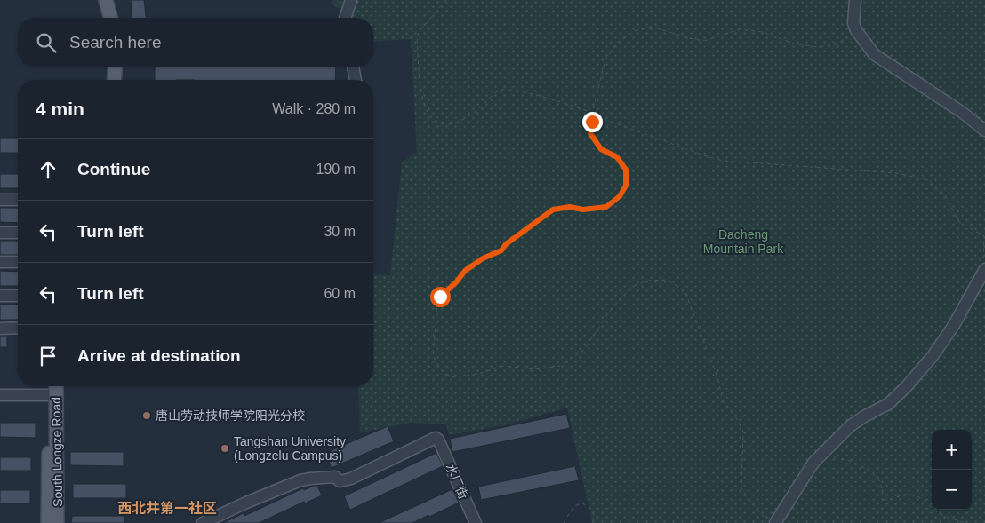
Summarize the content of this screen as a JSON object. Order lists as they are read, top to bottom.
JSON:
{
  "streets": {
    "main road": ["South Longze Road"],
    "street": ["水厂街"]
  },
  "districts": ["西北井第一社区"],
  "parks": ["Dacheng Mountain Park"],
  "places": ["唐山劳动技师学院阳光分校", "Tangshan University (Longzelu Campus)"],
  "page": {
    "search": "Search here",
    "heading": ["4 min", "Walk · 280 m"],
    "list": [
      ["Continue", "190 m"],
      ["Turn left", "30 m"],
      ["Turn left", "60 m"],
      "Arrive at destination"
    ],
    "map_buttons": ["+", "−"]
  }
}
